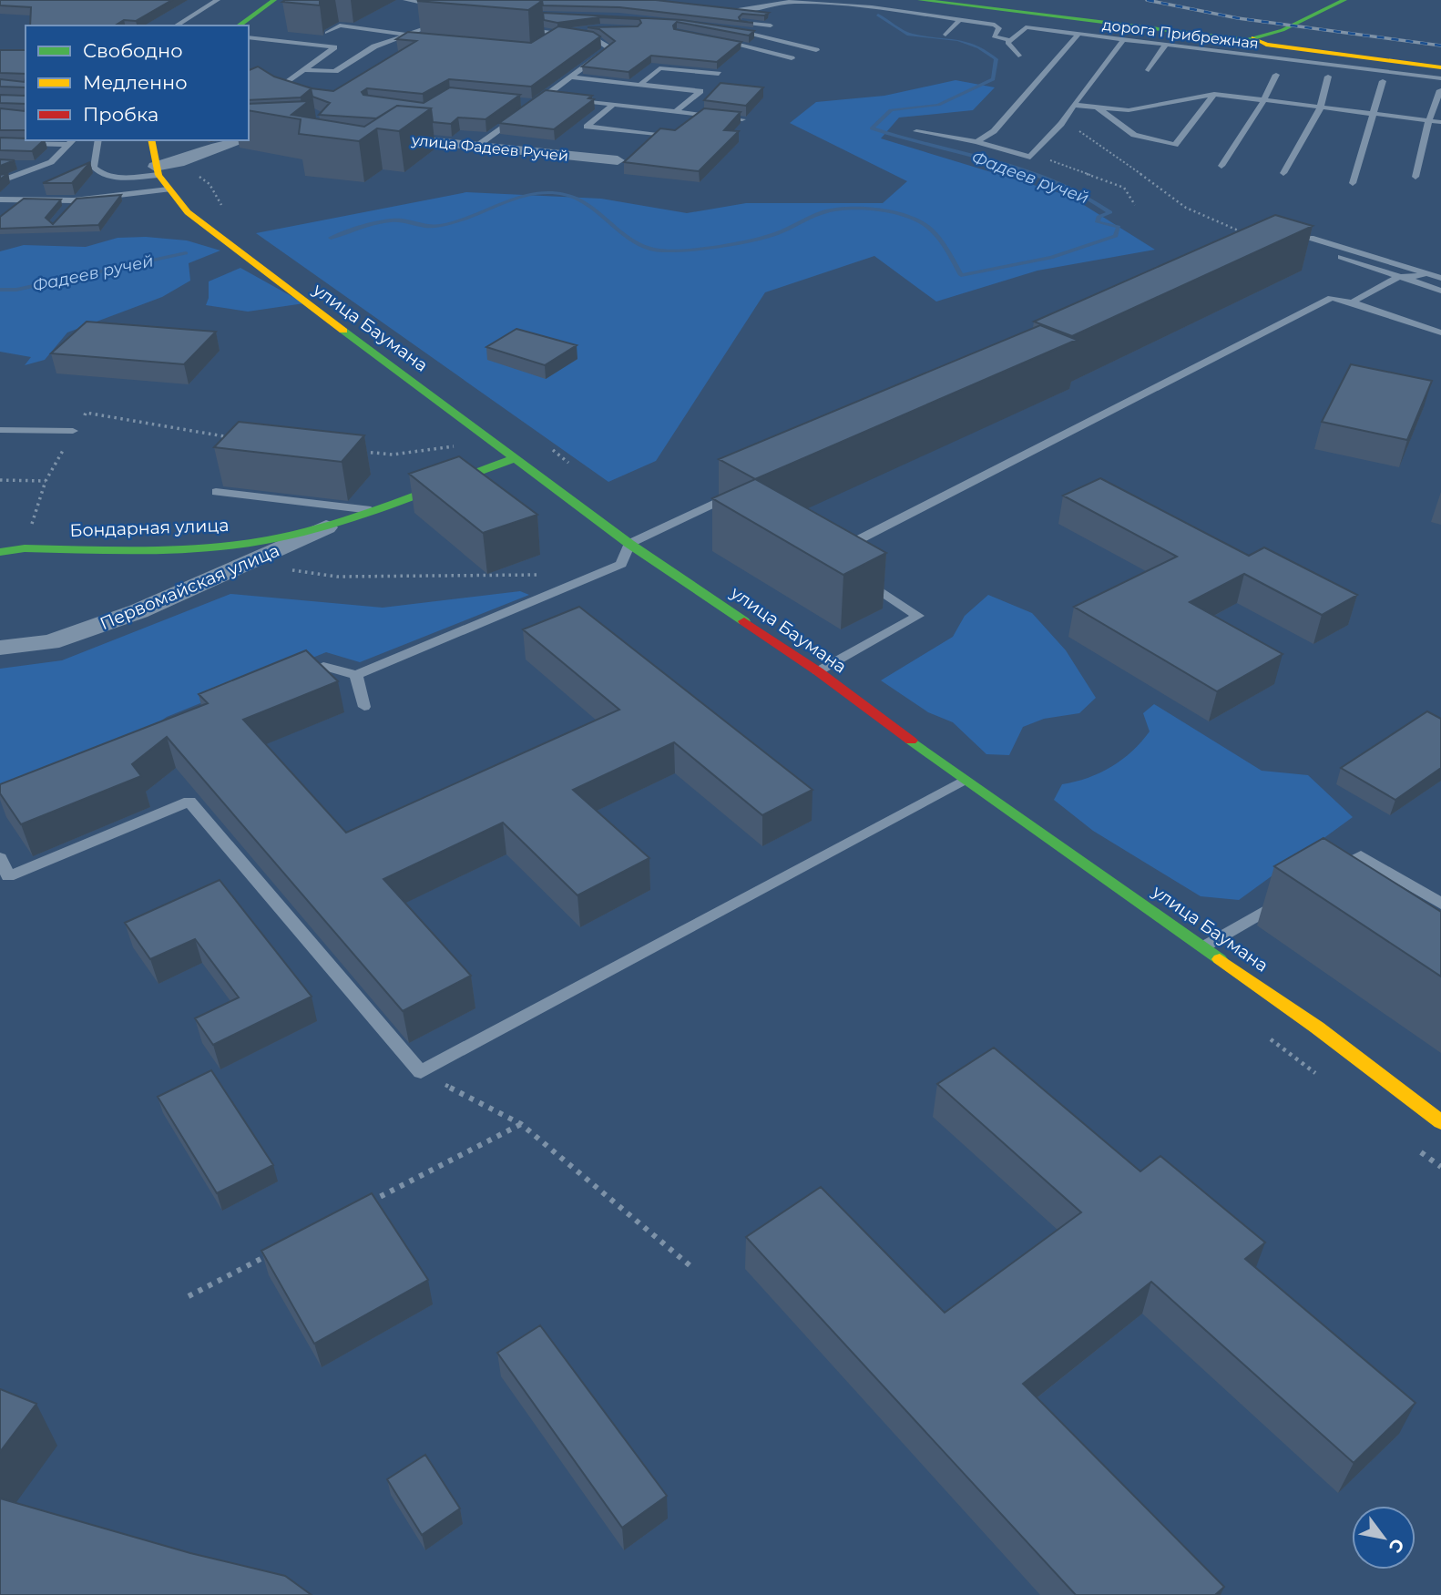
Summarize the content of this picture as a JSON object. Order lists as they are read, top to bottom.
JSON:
{
  "streets": {
    "main road": ["дорога Прибрежная", "улица Баумана", "Бондарная улица"],
    "street": ["улица Фадеев Ручей", "Первомайская улица"]
  },
  "crossings": [
    ["улица Баумана", "Бондарная улица"],
    ["Бондарная улица", "Первомайская улица"]
  ],
  "water": ["Фадеев ручей"],
  "legend": ["Свободно", "Медленно", "Пробка"],
  "north": "bottom right"
}
